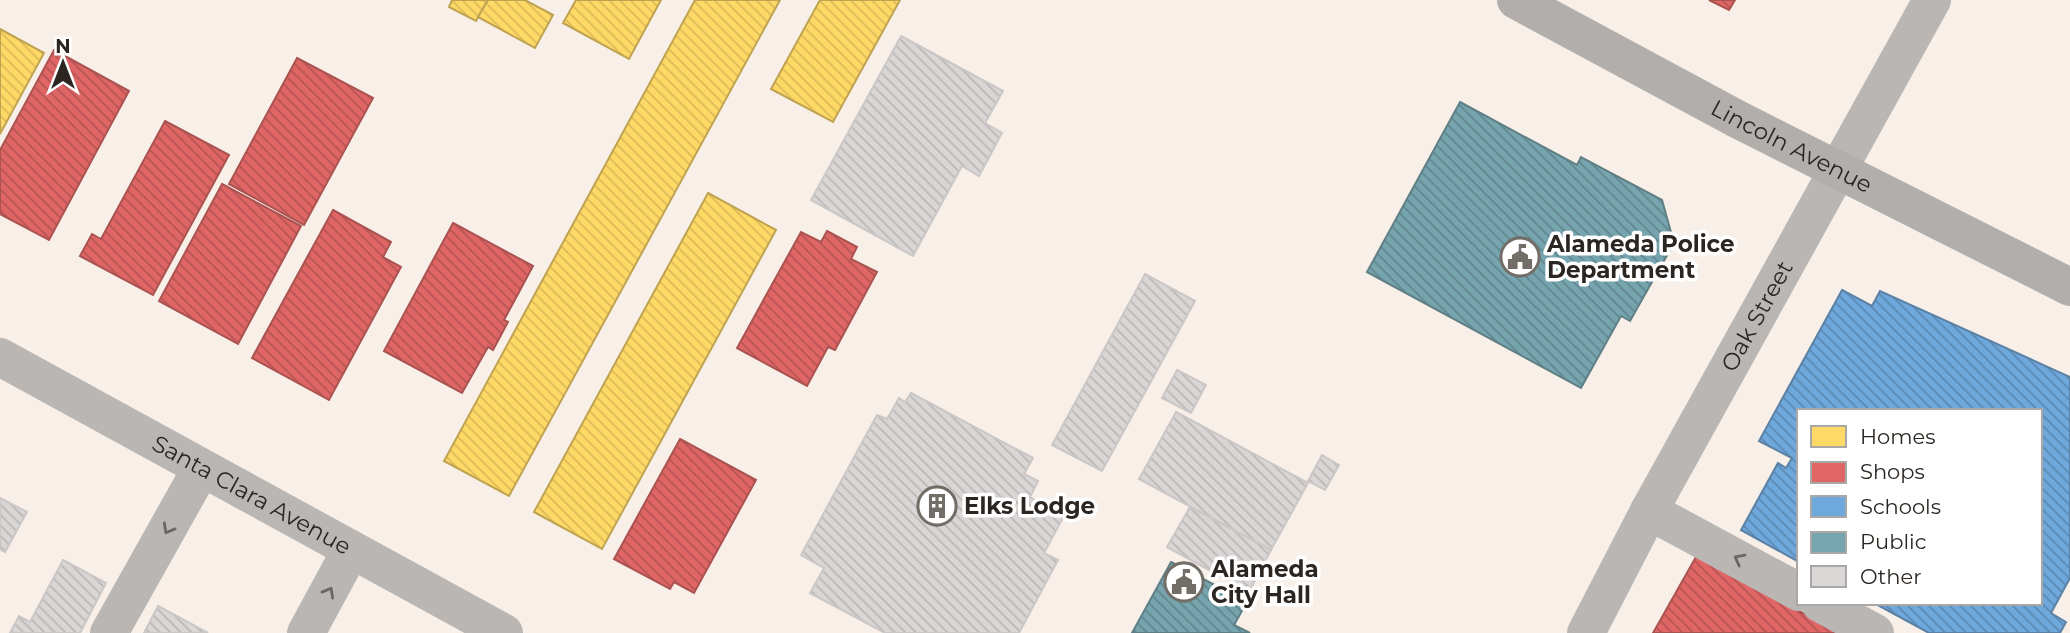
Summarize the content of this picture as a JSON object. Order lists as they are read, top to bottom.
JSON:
{
  "streets": {
    "main road": ["Lincoln Avenue"],
    "street": ["Oak Street", "Santa Clara Avenue"]
  },
  "crossings": [
    ["Lincoln Avenue", "Oak Street"]
  ],
  "places": {
    "public building": ["Alameda Police Department", "Alameda City Hall"],
    "building": ["Elks Lodge"]
  },
  "legend": [
    "Homes",
    "Shops",
    "Schools",
    "Public",
    "Other"
  ],
  "north": "top"
}
